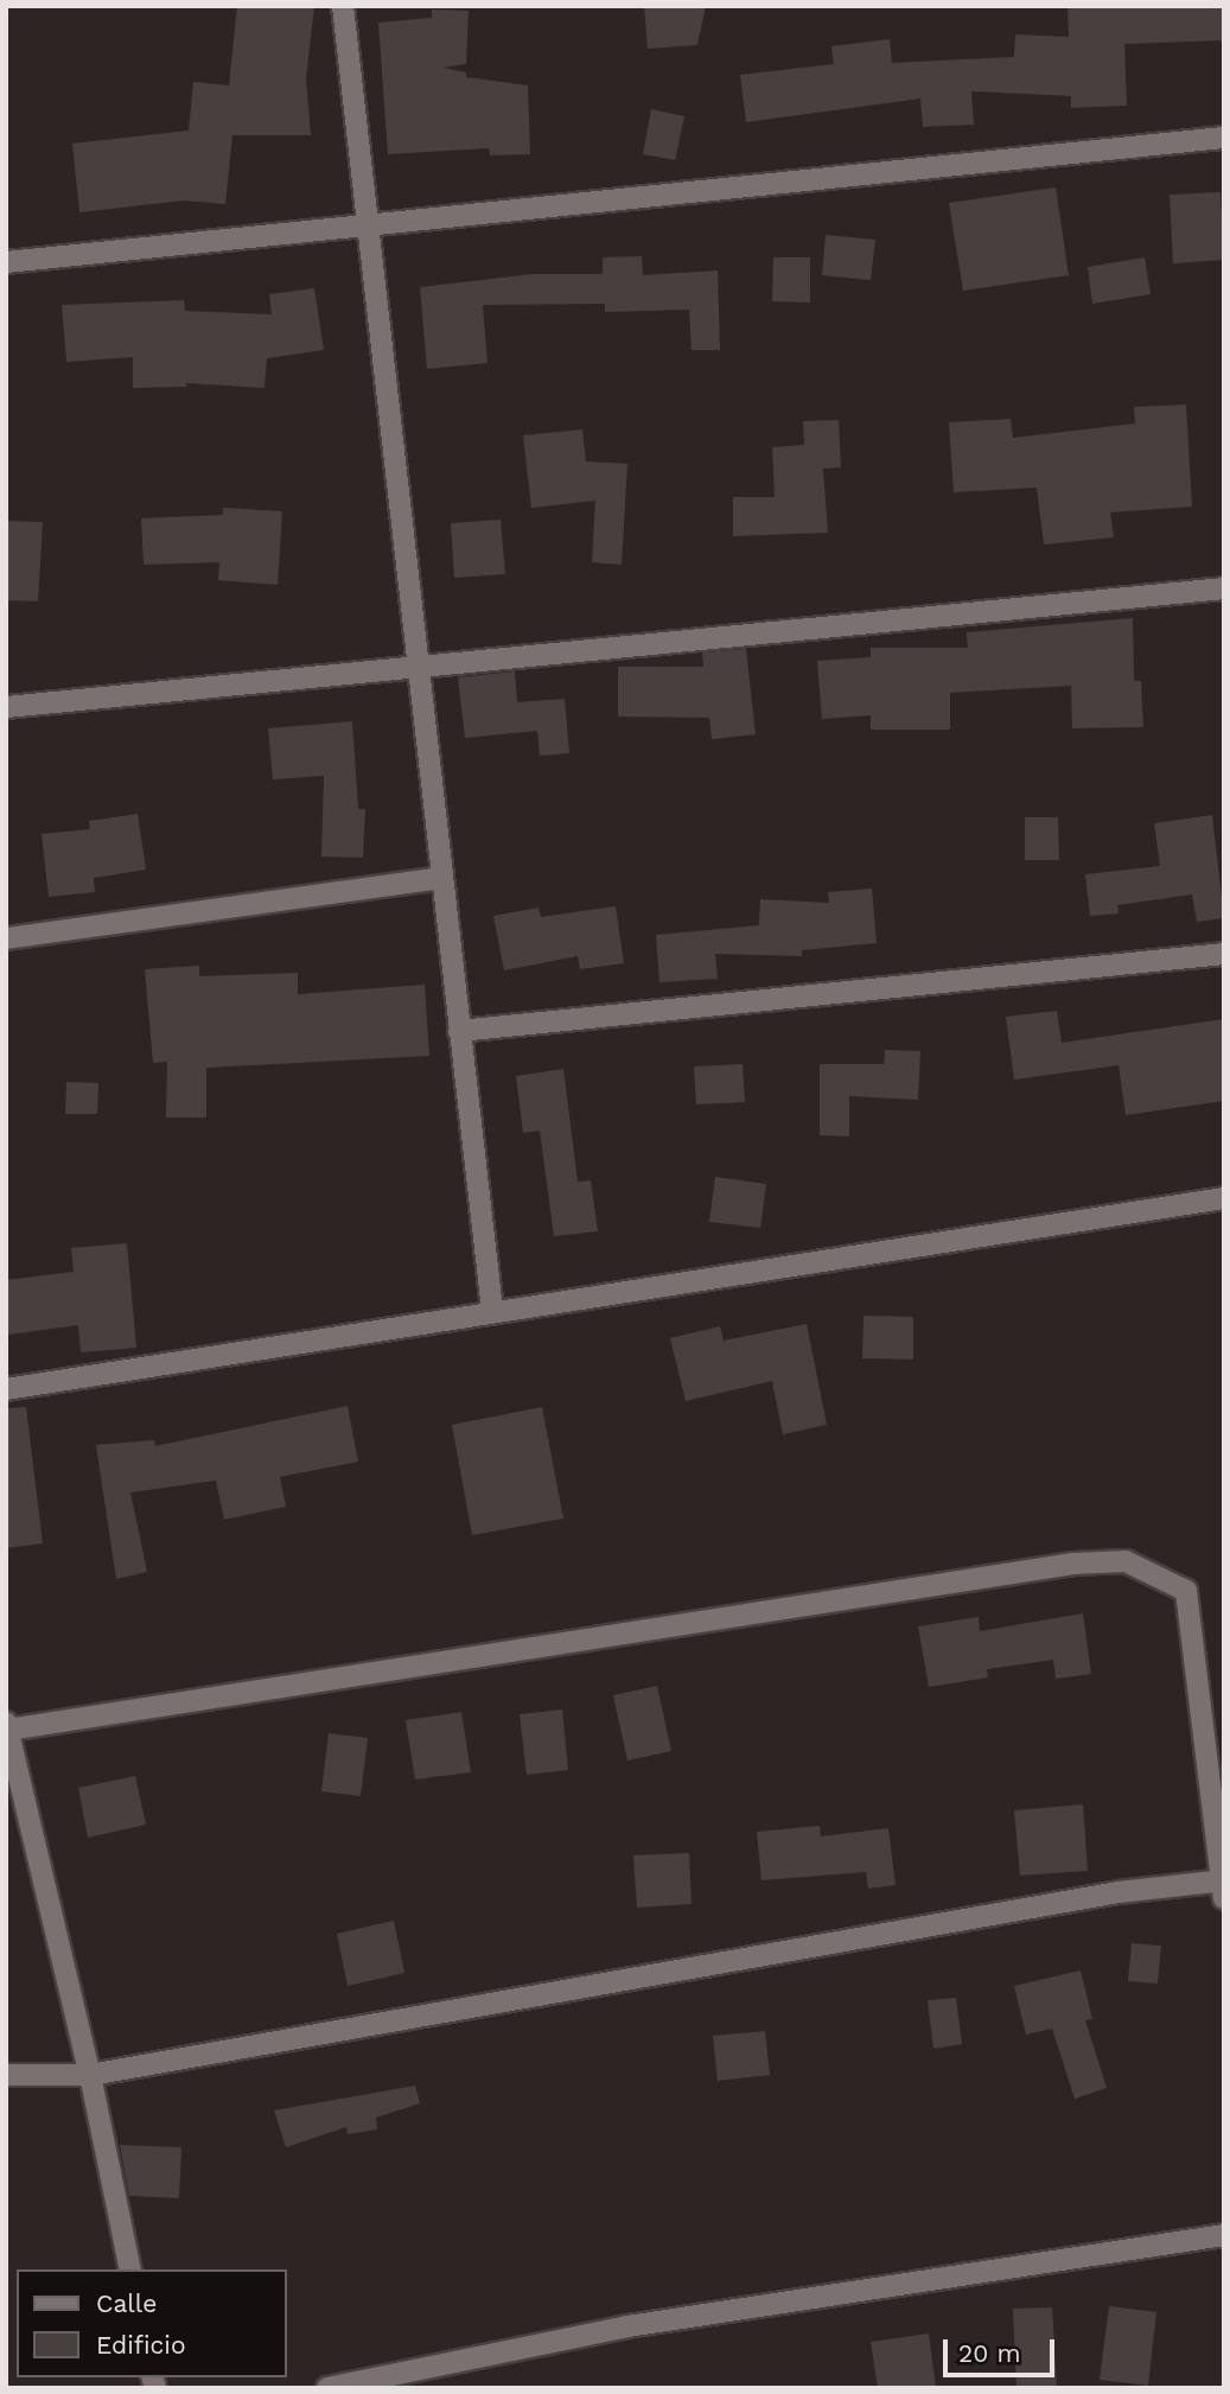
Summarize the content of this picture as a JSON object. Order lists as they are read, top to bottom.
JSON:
{
  "legend": ["Calle", "Edificio"],
  "scale_bar": "20 m"
}
